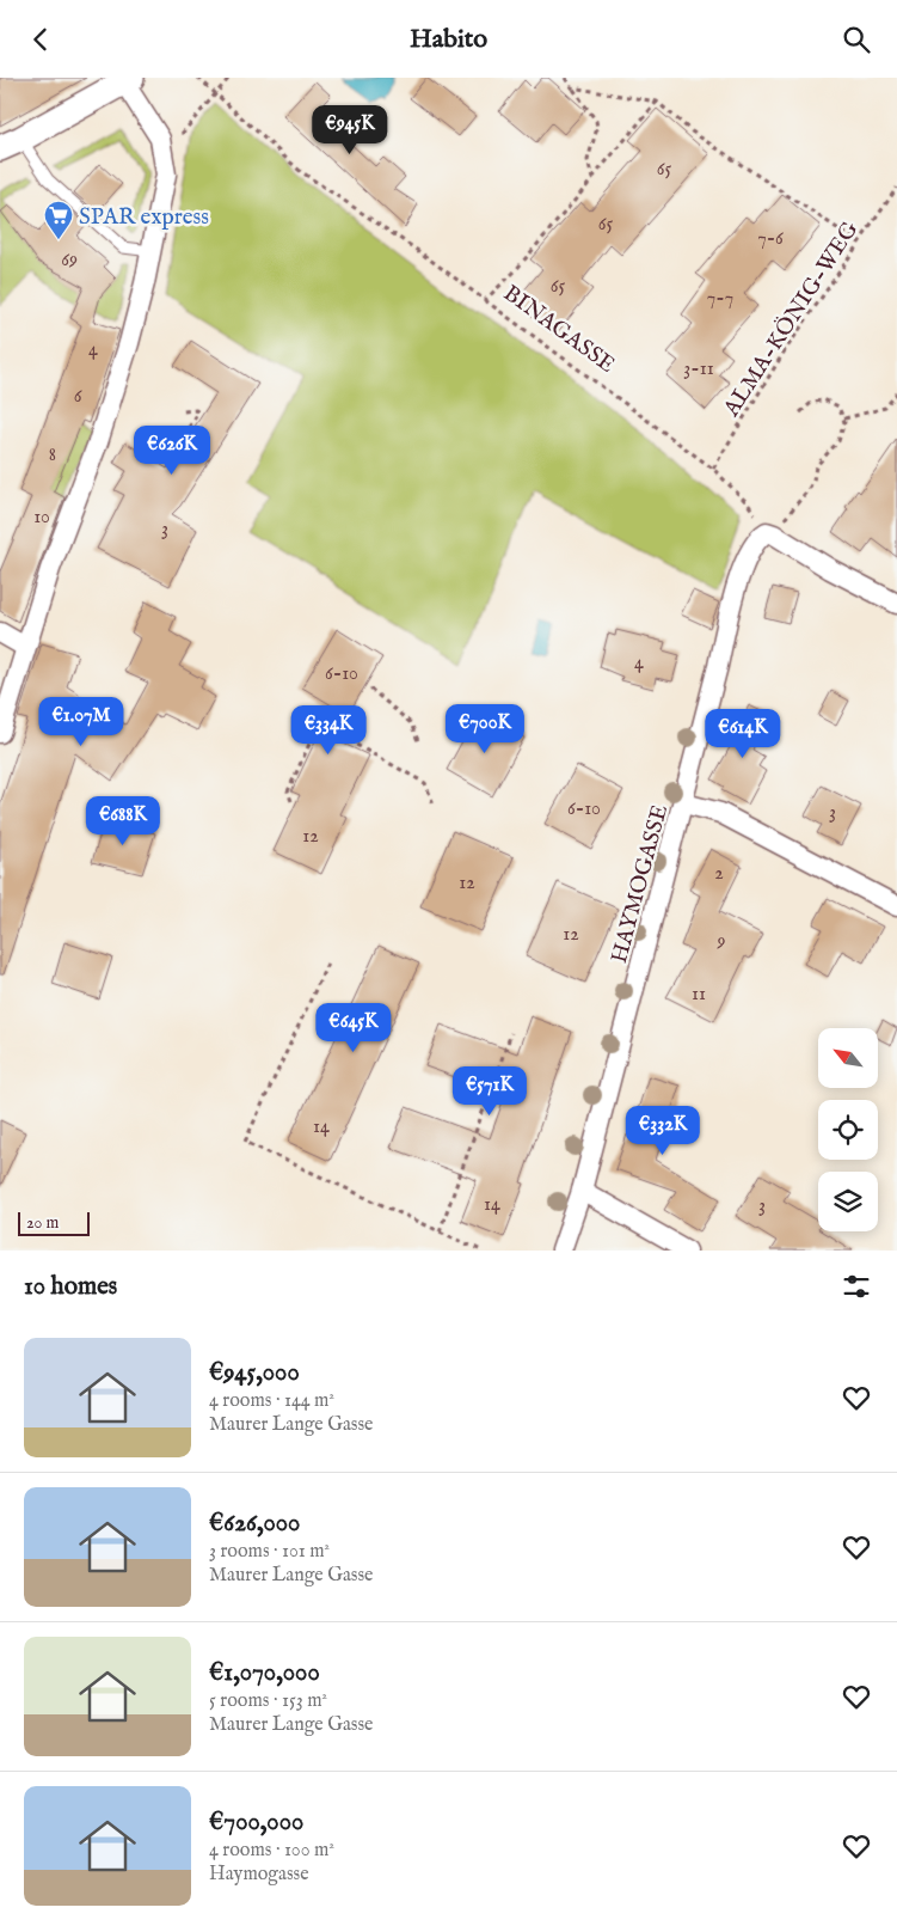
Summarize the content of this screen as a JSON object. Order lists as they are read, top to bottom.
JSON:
{
  "streets": {
    "street": ["HAYMOGASSE"],
    "path": ["ALMA-KÖNIG-WEG", "BINAGASSE"]
  },
  "crossings": [
    ["ALMA-KÖNIG-WEG", "BINAGASSE"],
    ["BINAGASSE", "HAYMOGASSE"]
  ],
  "places": {
    "supermarket": ["SPAR express"]
  },
  "house_numbers": [
    "65",
    "65",
    "7-6",
    "69",
    "65",
    "7-7",
    "4",
    "3-11",
    "6",
    "8",
    "10",
    "3",
    "4",
    "6-10",
    "6-10",
    "3",
    "12",
    "2",
    "12",
    "12",
    "9",
    "11",
    "14",
    "14",
    "3"
  ],
  "scale_bar": "20 m",
  "north": "top left",
  "page": {
    "header": "Habito",
    "price": [
      "€945K",
      "€626K",
      "€1.07M",
      "€700K",
      "€334K",
      "€614K",
      "€688K",
      "€645K",
      "€571K",
      "€332K"
    ],
    "scale": "20 m",
    "heading": "10 homes",
    "list": [
      {
        "name": "€945,000",
        "note": "4 rooms · 144 m² · Maurer Lange Gasse"
      },
      {
        "name": "€626,000",
        "note": "3 rooms · 101 m² · Maurer Lange Gasse"
      },
      {
        "name": "€1,070,000",
        "note": "5 rooms · 153 m² · Maurer Lange Gasse"
      },
      {
        "name": "€700,000",
        "note": "4 rooms · 100 m² · Haymogasse"
      }
    ]
  }
}
